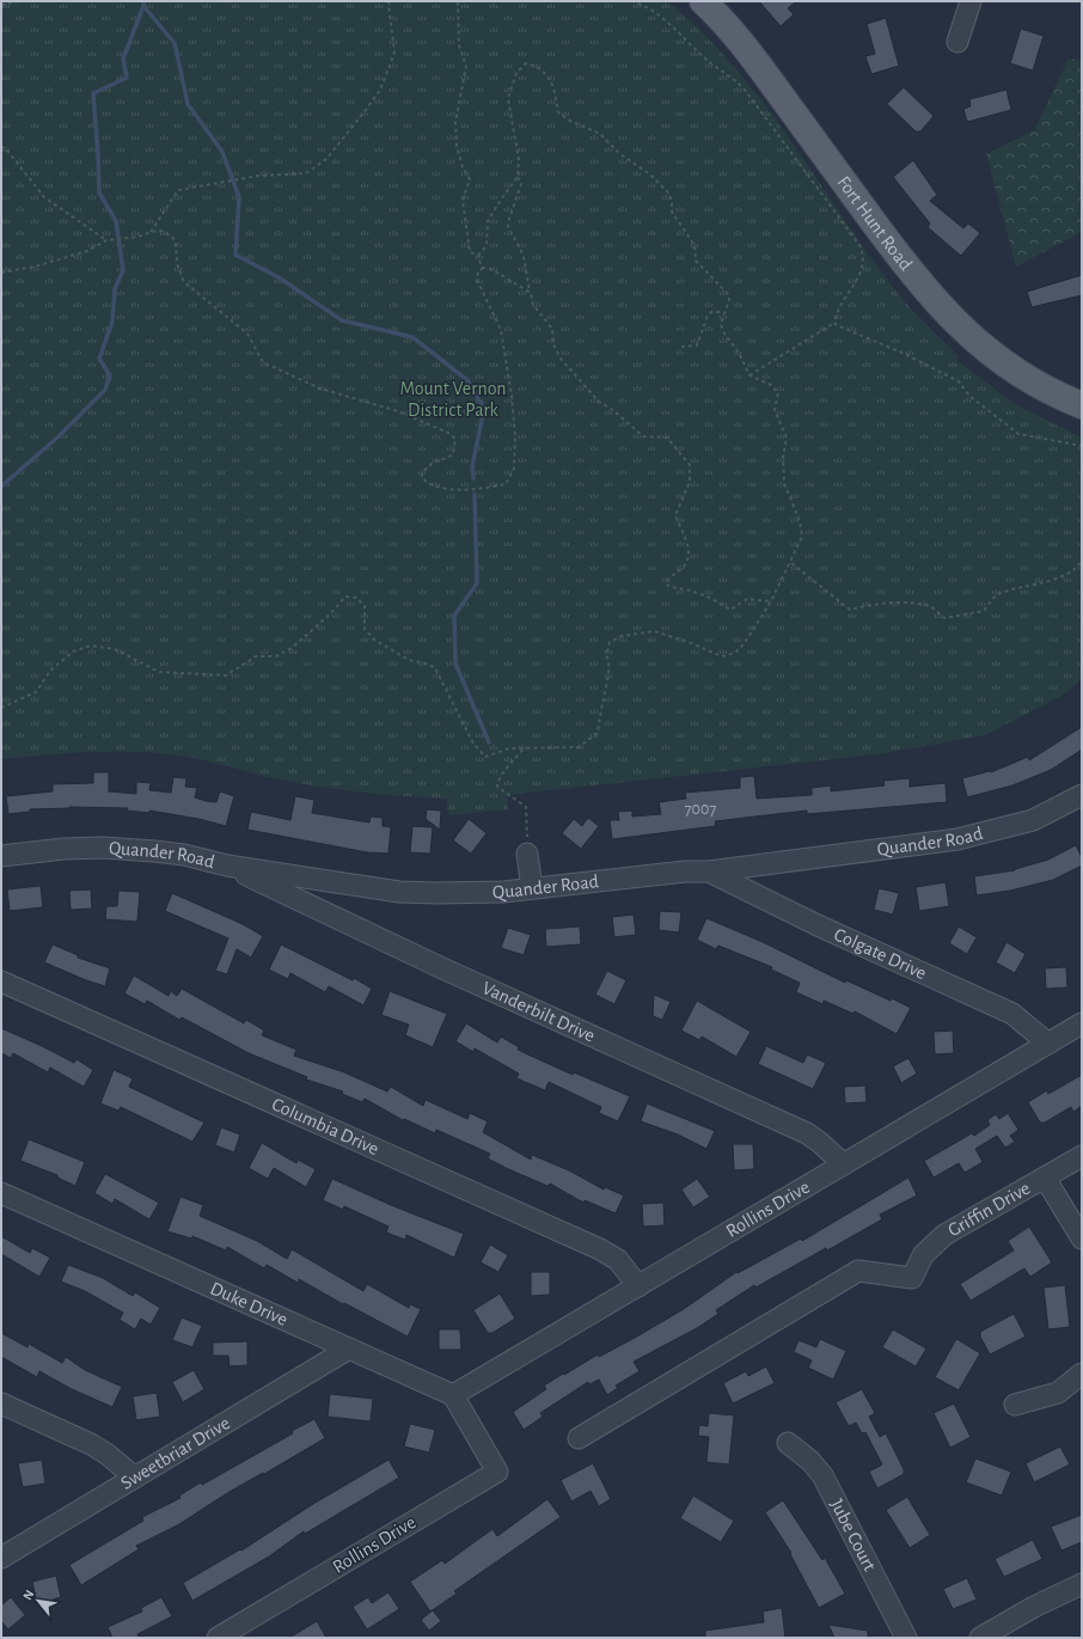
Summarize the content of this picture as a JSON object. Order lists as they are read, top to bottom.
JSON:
{
  "streets": {
    "main road": ["Fort Hunt Road"],
    "street": [
      "Quander Road",
      "Colgate Drive",
      "Vanderbilt Drive",
      "Columbia Drive",
      "Rollins Drive",
      "Griffin Drive",
      "Duke Drive",
      "Sweetbriar Drive",
      "Jube Court"
    ]
  },
  "crossings": [
    ["Quander Road", "Colgate Drive"],
    ["Quander Road", "Vanderbilt Drive"],
    ["Colgate Drive", "Rollins Drive"],
    ["Vanderbilt Drive", "Rollins Drive"],
    ["Columbia Drive", "Rollins Drive"],
    ["Rollins Drive", "Duke Drive"],
    ["Duke Drive", "Sweetbriar Drive"]
  ],
  "parks": ["Mount Vernon District Park"],
  "house_numbers": ["7007"],
  "north": "top left"
}
